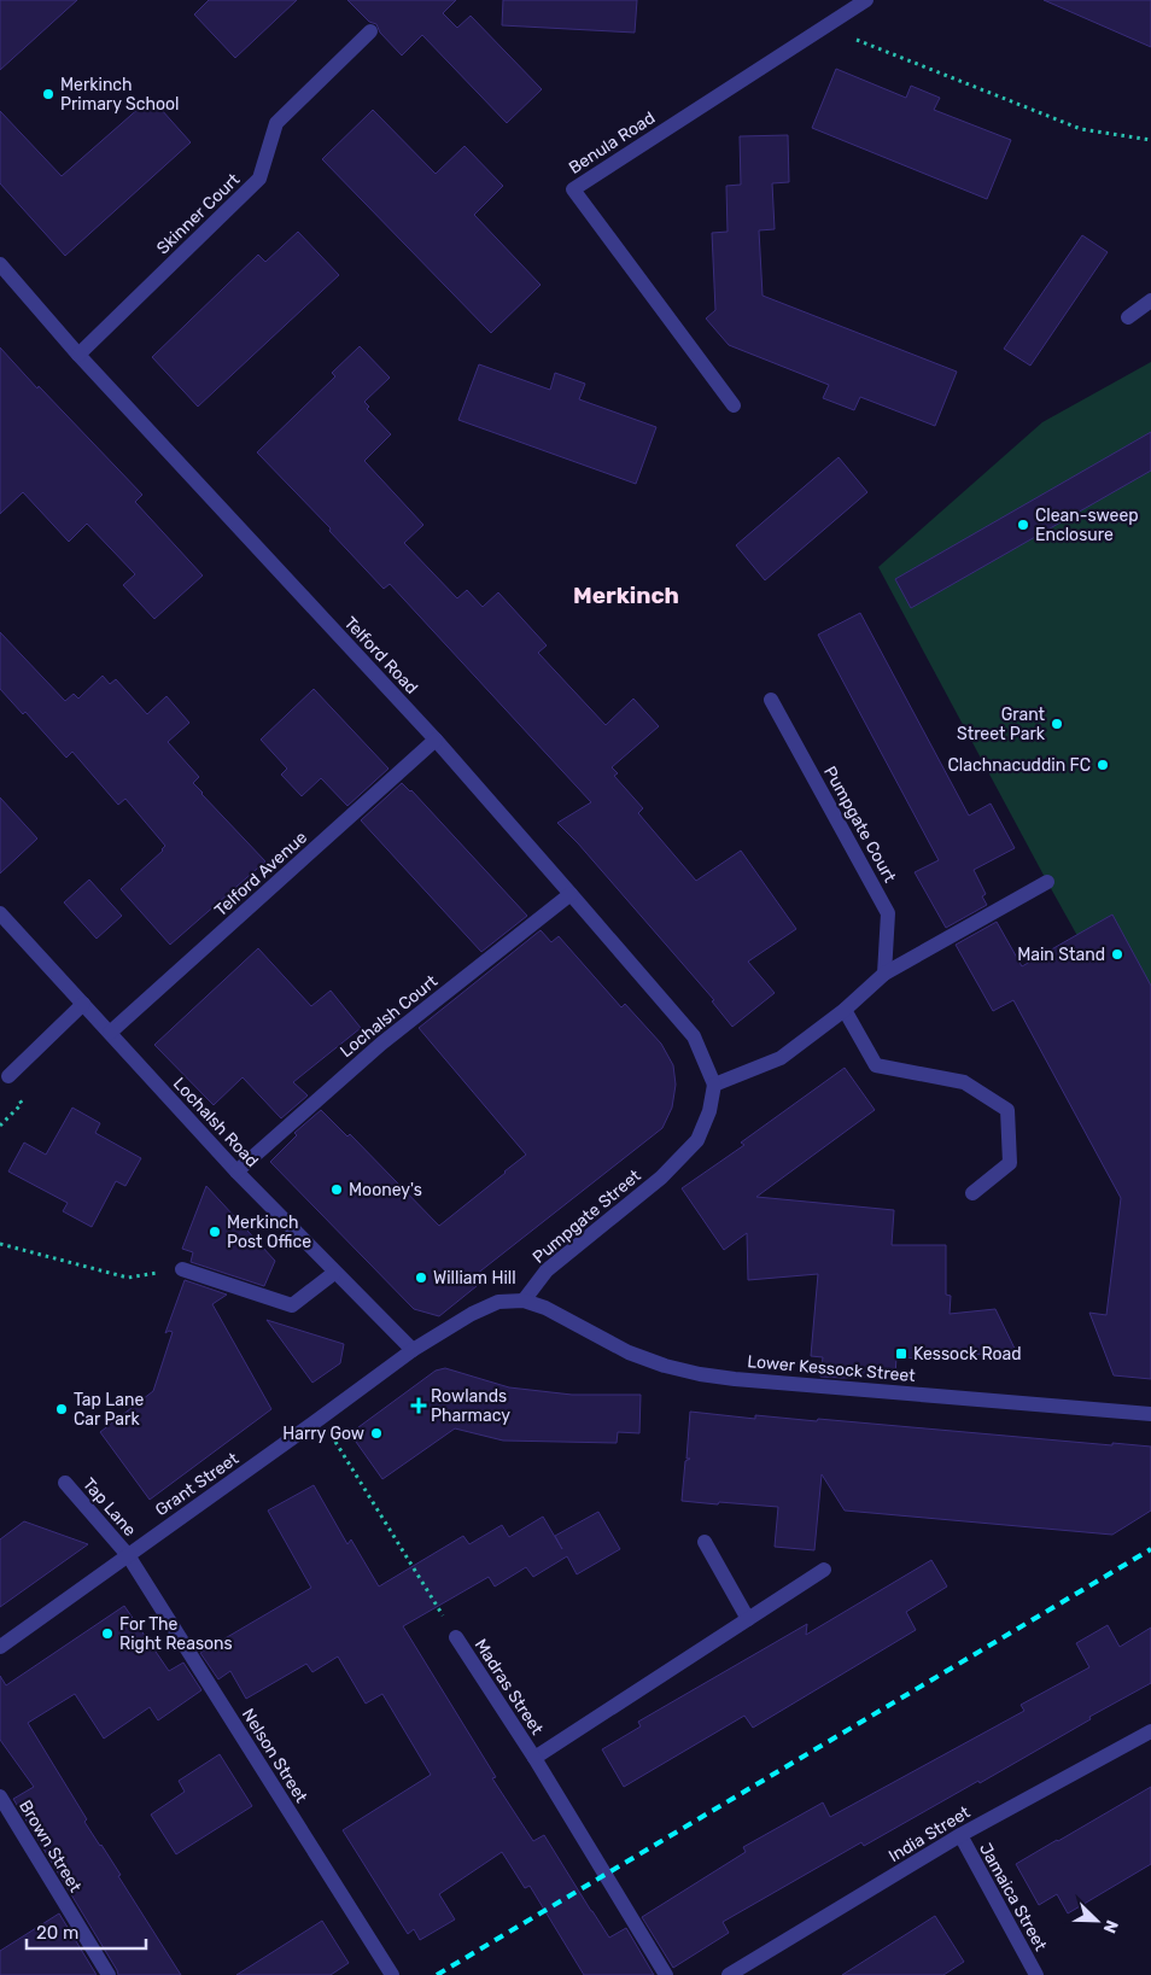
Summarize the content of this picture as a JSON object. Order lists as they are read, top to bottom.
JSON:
{
  "streets": {
    "street": [
      "Benula Road",
      "Skinner Court",
      "Telford Road",
      "Pumpgate Court",
      "Telford Avenue",
      "Lochalsh Court",
      "Lochalsh Road",
      "Pumpgate Street",
      "Lower Kessock Street",
      "Grant Street",
      "Tap Lane",
      "Madras Street",
      "Nelson Street",
      "India Street",
      "Brown Street",
      "Jamaica Street"
    ]
  },
  "crossings": [
    ["Skinner Court", "Telford Road"],
    ["Telford Road", "Telford Avenue"],
    ["Telford Road", "Lochalsh Court"],
    ["Telford Road", "Pumpgate Street"],
    ["Telford Avenue", "Lochalsh Road"],
    ["Lochalsh Court", "Lochalsh Road"],
    ["Lochalsh Road", "Grant Street"],
    ["Pumpgate Street", "Lower Kessock Street"],
    ["Grant Street", "Tap Lane"],
    ["Grant Street", "Madras Street"],
    ["Grant Street", "Nelson Street"],
    ["Tap Lane", "Nelson Street"],
    ["India Street", "Jamaica Street"]
  ],
  "districts": ["Merkinch"],
  "places": {
    "other": [
      "Merkinch Primary School",
      "Clean-sweep Enclosure",
      "Grant Street Park",
      "Clachnacuddin FC",
      "Main Stand",
      "Mooney's",
      "Merkinch Post Office",
      "William Hill",
      "Tap Lane Car Park",
      "Harry Gow",
      "For The Right Reasons"
    ],
    "transit": ["Kessock Road"],
    "health": ["Rowlands Pharmacy"]
  },
  "scale_bar": "20 m",
  "north": "bottom right"
}
